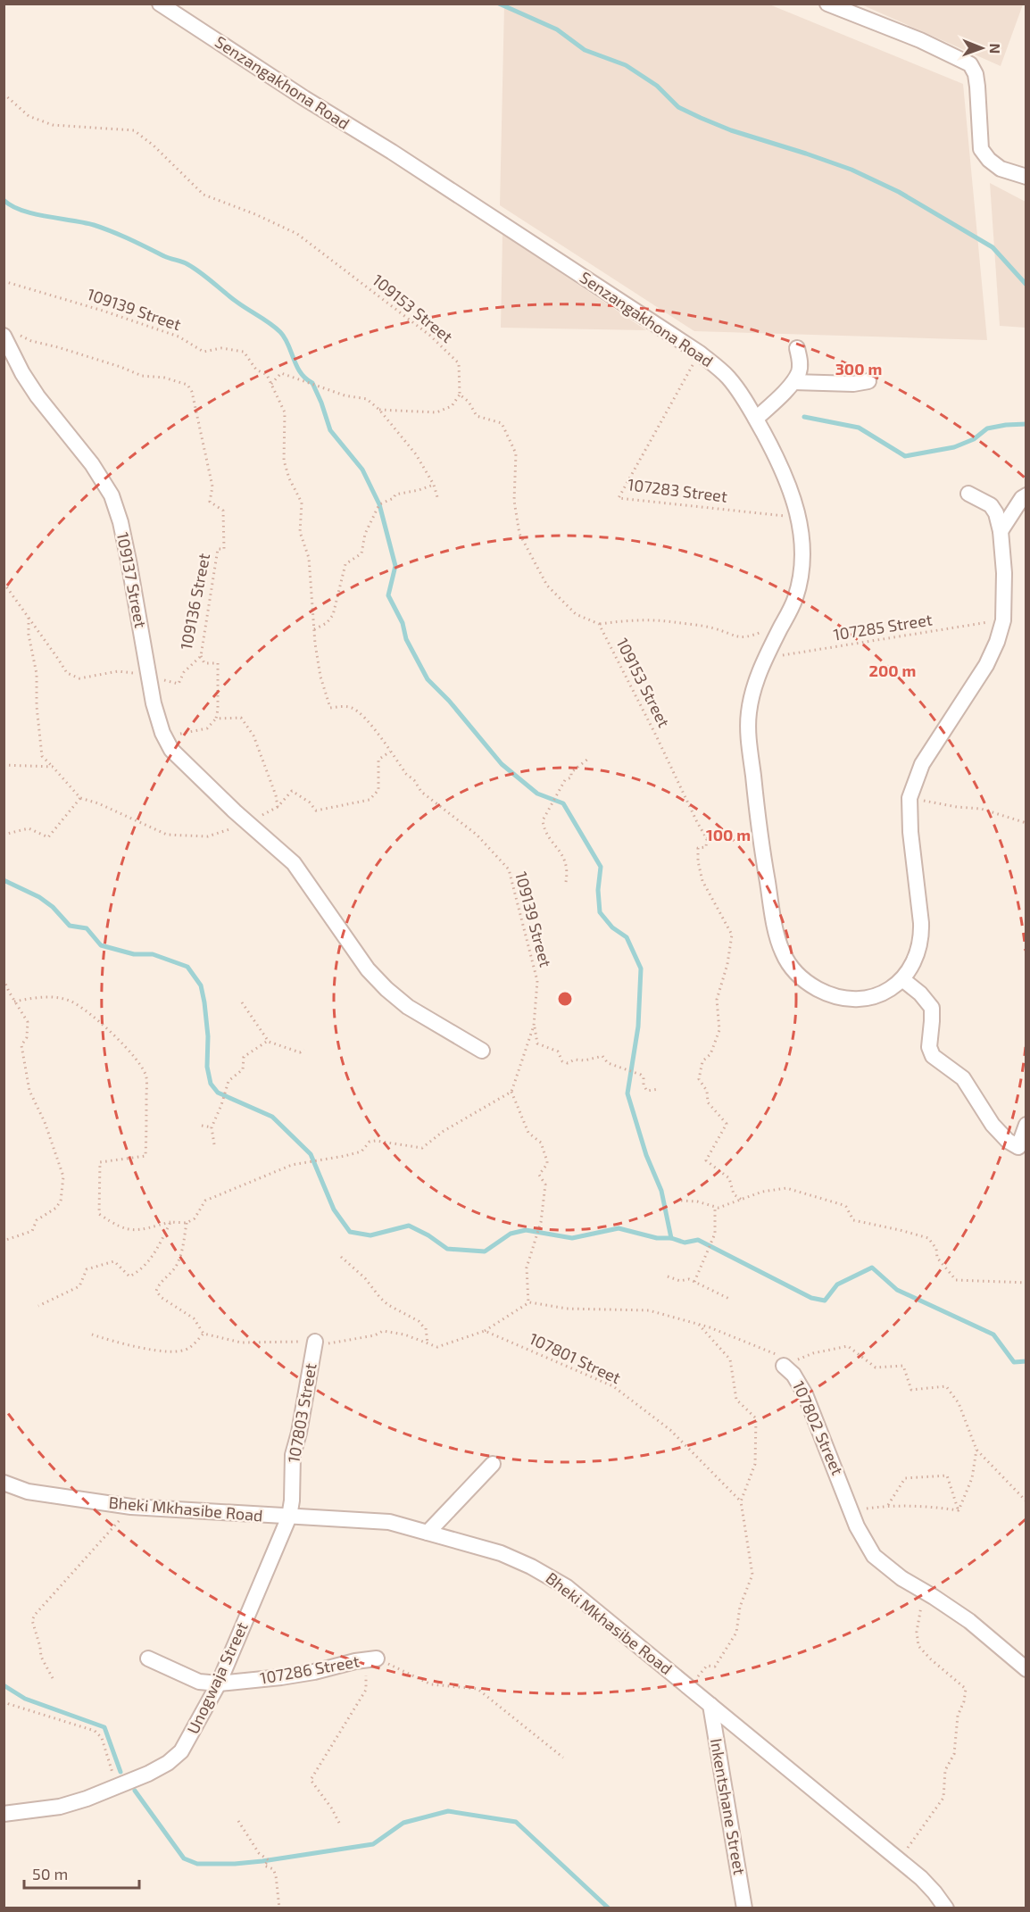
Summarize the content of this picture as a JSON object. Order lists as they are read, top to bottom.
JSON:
{
  "streets": {
    "street": [
      "Senzangakhona Road",
      "109137 Street",
      "107803 Street",
      "107802 Street",
      "Bheki Mkhasibe Road",
      "107286 Street",
      "Unogwaja Street",
      "Inkentshane Street"
    ],
    "path": [
      "109153 Street",
      "109139 Street",
      "107283 Street",
      "109136 Street",
      "107285 Street",
      "107801 Street"
    ]
  },
  "crossings": [
    ["Senzangakhona Road", "107283 Street"],
    ["Senzangakhona Road", "107285 Street"],
    ["109137 Street", "109136 Street"],
    ["107803 Street", "Bheki Mkhasibe Road"],
    ["107803 Street", "Unogwaja Street"],
    ["Bheki Mkhasibe Road", "Unogwaja Street"],
    ["Bheki Mkhasibe Road", "Inkentshane Street"],
    ["107286 Street", "Unogwaja Street"]
  ],
  "scale_bar": "50 m",
  "north": "right",
  "rings": ["300 m", "200 m", "100 m"]
}
